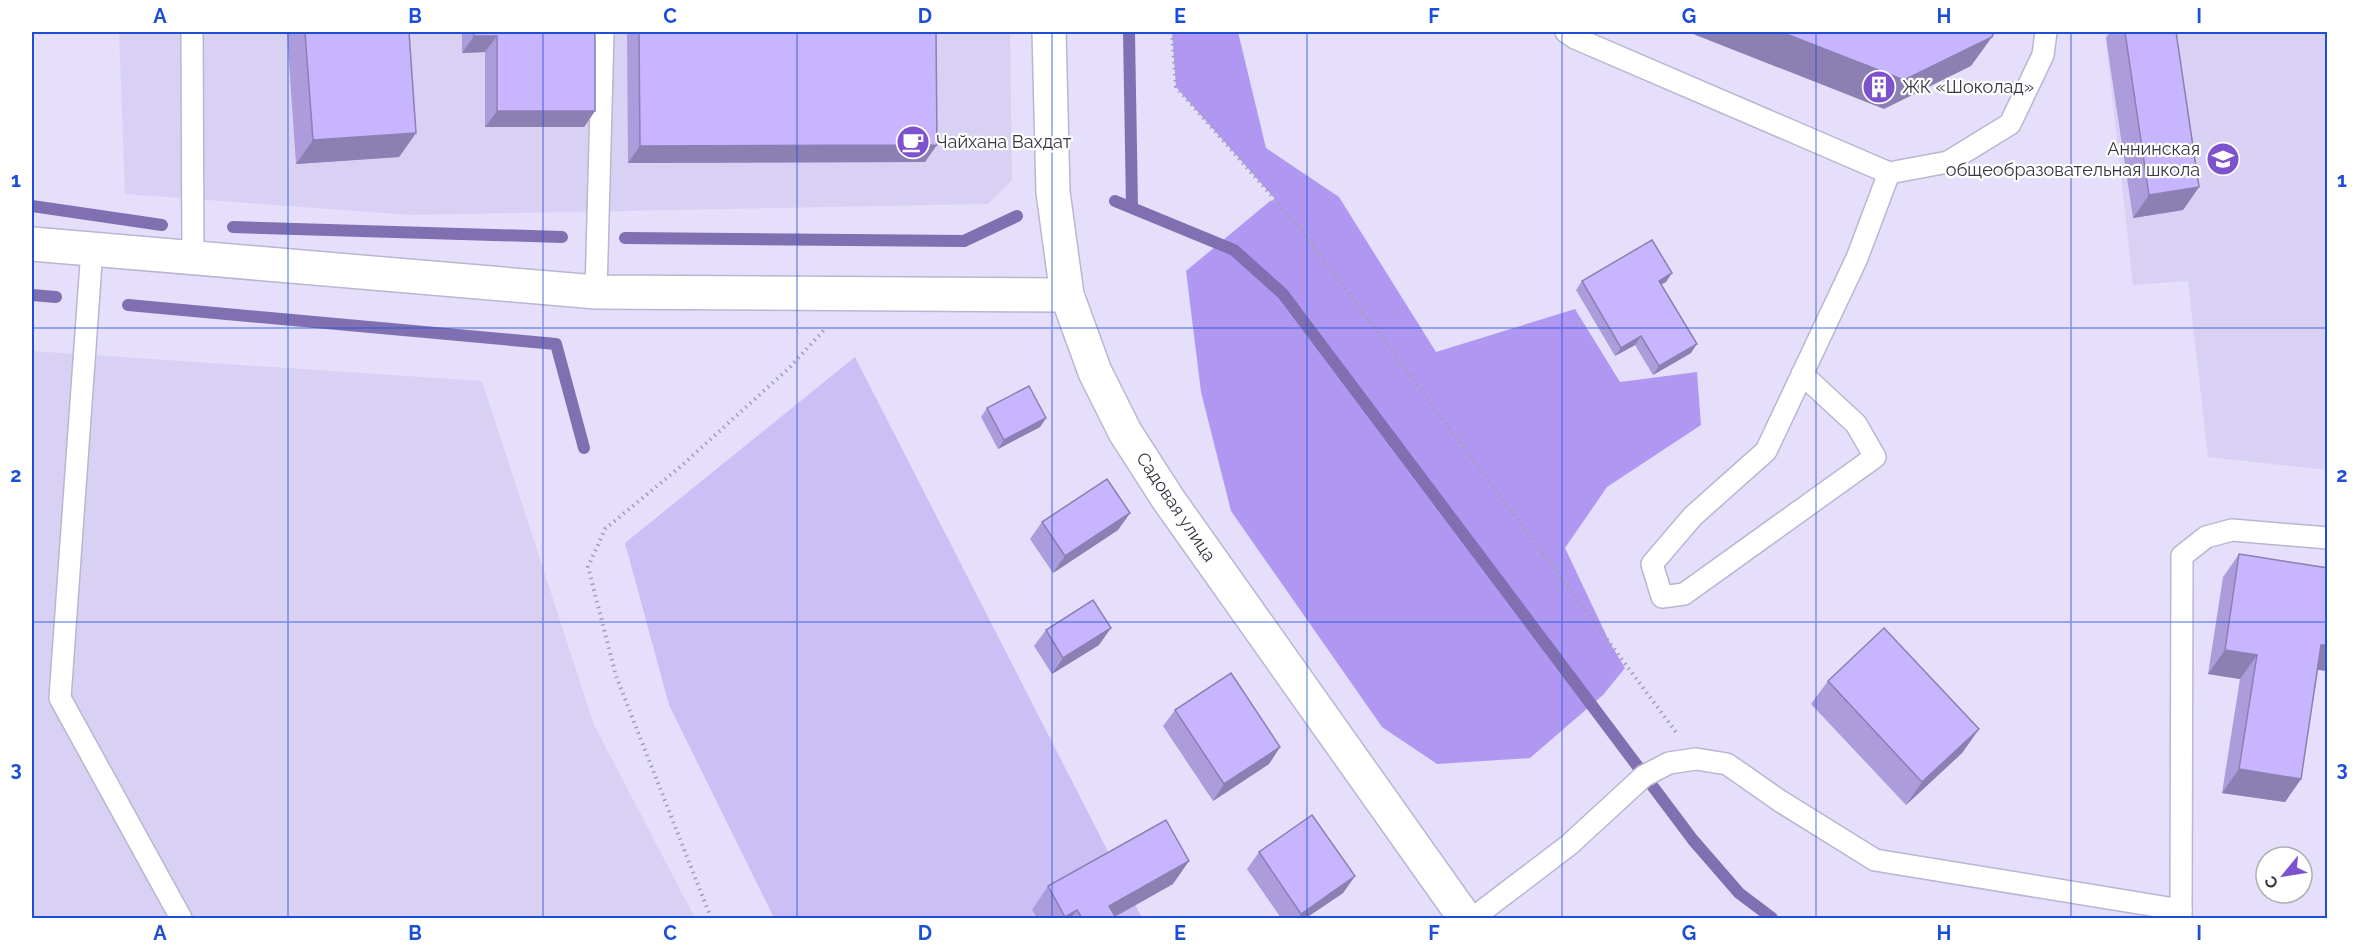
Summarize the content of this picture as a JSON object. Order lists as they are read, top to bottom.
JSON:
{
  "streets": {
    "street": ["Садовая улица"]
  },
  "places": {
    "building": ["ЖК «Шоколад»"],
    "cafe": ["Чайхана Вахдат"],
    "school or university": ["Аннинская общеобразовательная школа"]
  },
  "north": "bottom left",
  "grid": {
    "columns": [
      "A",
      "B",
      "C",
      "D",
      "E",
      "F",
      "G",
      "H",
      "I"
    ],
    "rows": ["1", "2", "3"]
  }
}
